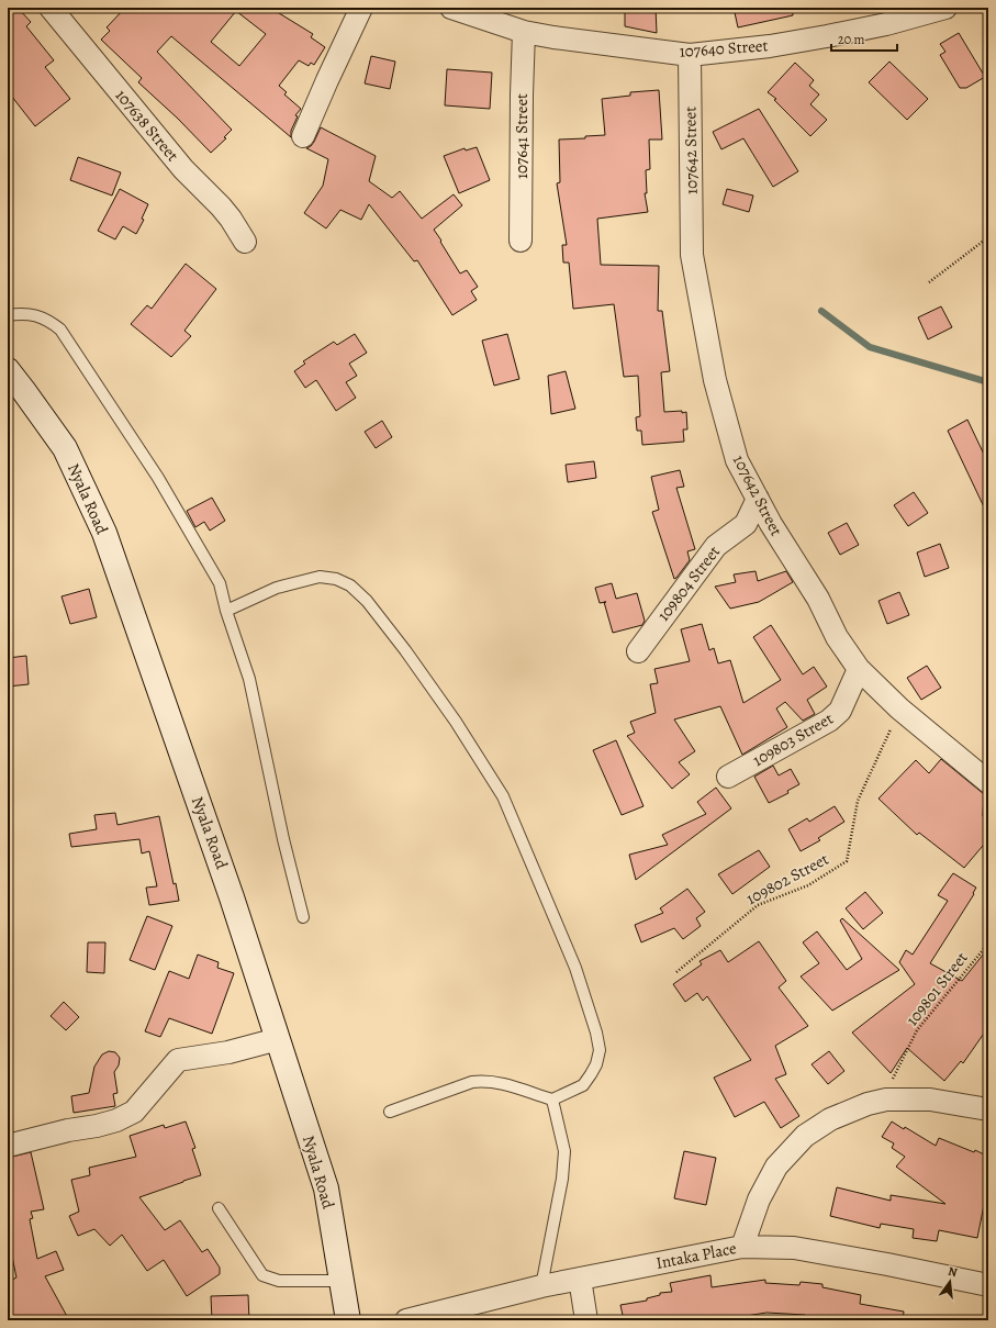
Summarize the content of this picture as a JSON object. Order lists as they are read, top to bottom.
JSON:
{
  "streets": {
    "street": [
      "107640 Street",
      "107638 Street",
      "107641 Street",
      "107642 Street",
      "Nyala Road",
      "109804 Street",
      "109803 Street",
      "Intaka Place"
    ],
    "path": ["109802 Street", "109801 Street"]
  },
  "crossings": [
    ["107640 Street", "107641 Street"],
    ["107640 Street", "107642 Street"],
    ["107642 Street", "109804 Street"],
    ["107642 Street", "109803 Street"],
    ["107642 Street", "109802 Street"]
  ],
  "scale_bar": "20 m",
  "north": "top"
}
